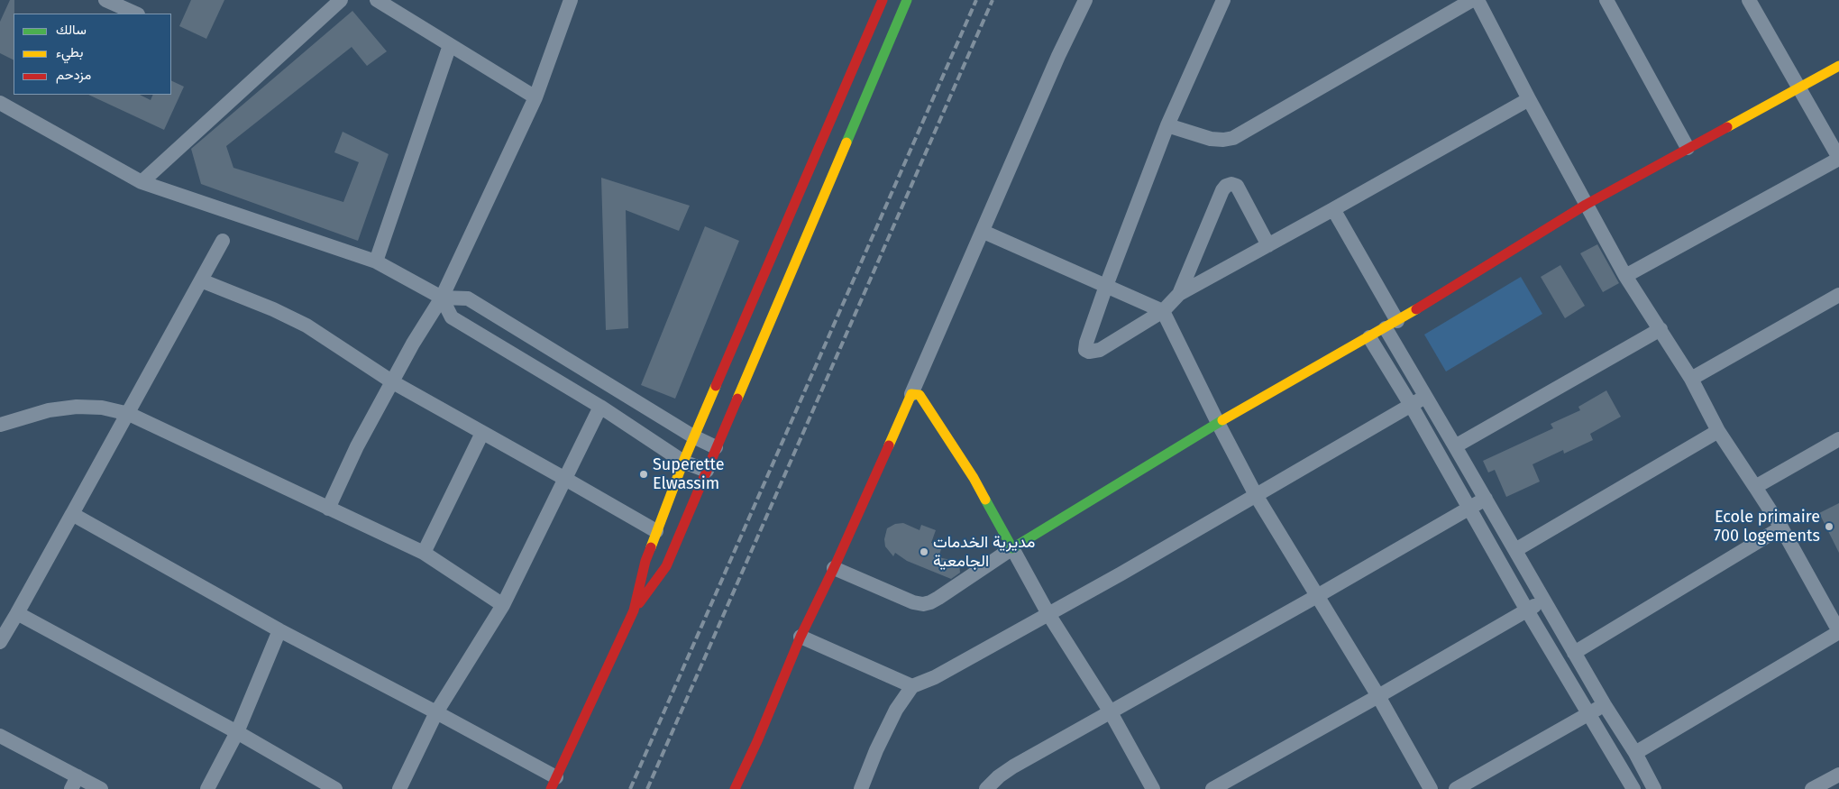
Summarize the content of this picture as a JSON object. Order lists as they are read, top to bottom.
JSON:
{
  "places": ["Superette Elwassim", "Ecole primaire 700 logements", "مديرية الخدمات الجامعية"],
  "legend": ["سالك", "بطيء", "مزدحم"]
}
